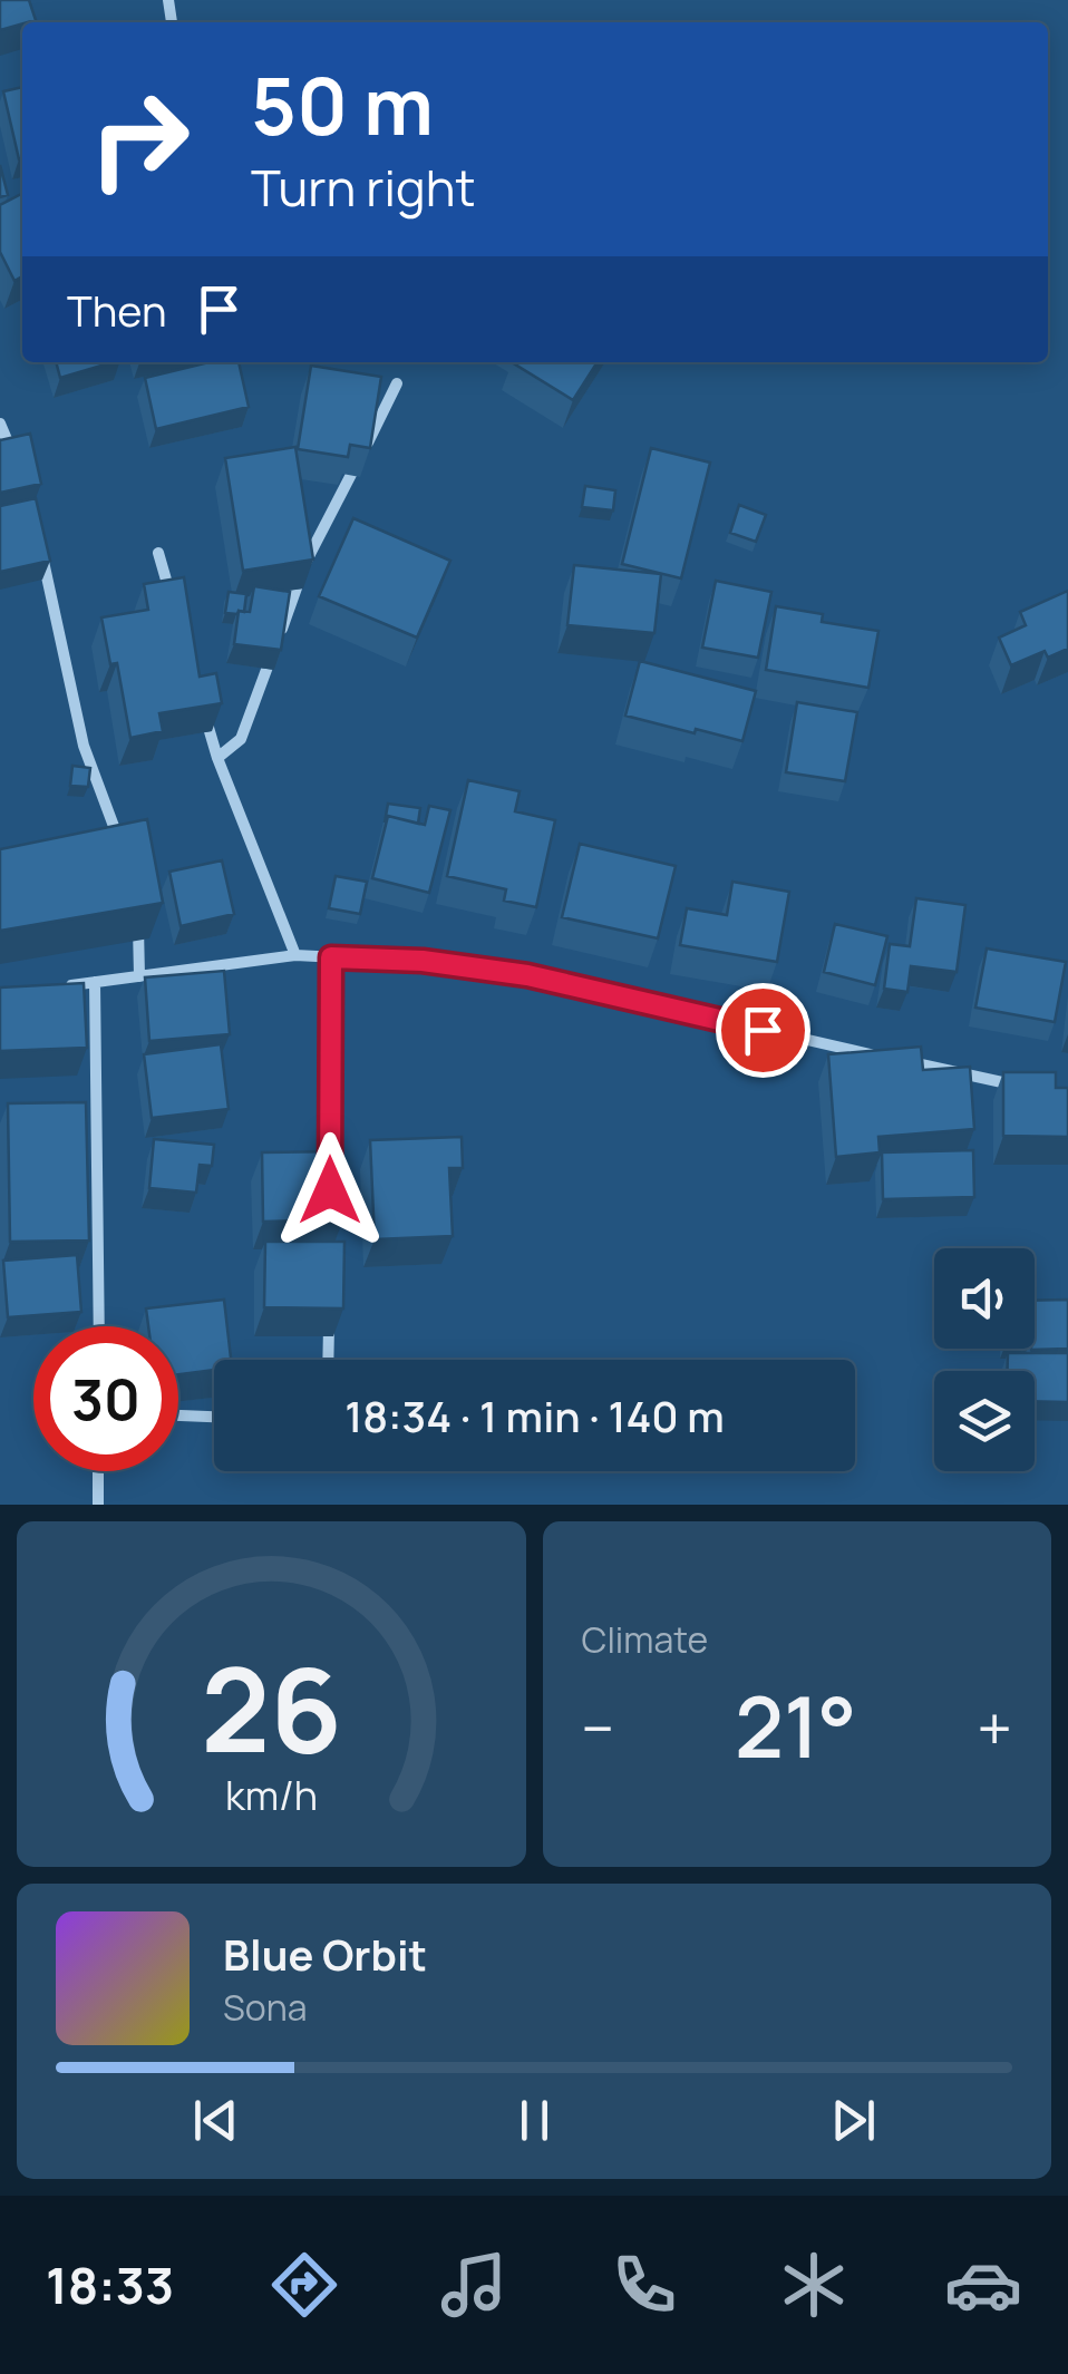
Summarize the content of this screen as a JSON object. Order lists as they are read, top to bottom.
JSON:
{
  "page": {
    "turn": ["50 m", "Turn right"],
    "then": "Then",
    "limit": "30",
    "trip": "18:34 · 1 min · 140 m",
    "tile": "Climate",
    "heat": ["−", "21°", "+"],
    "song": ["Blue Orbit", "Sona"],
    "tabs": "18:33",
    "gauge": ["26", "km/h"]
  }
}
